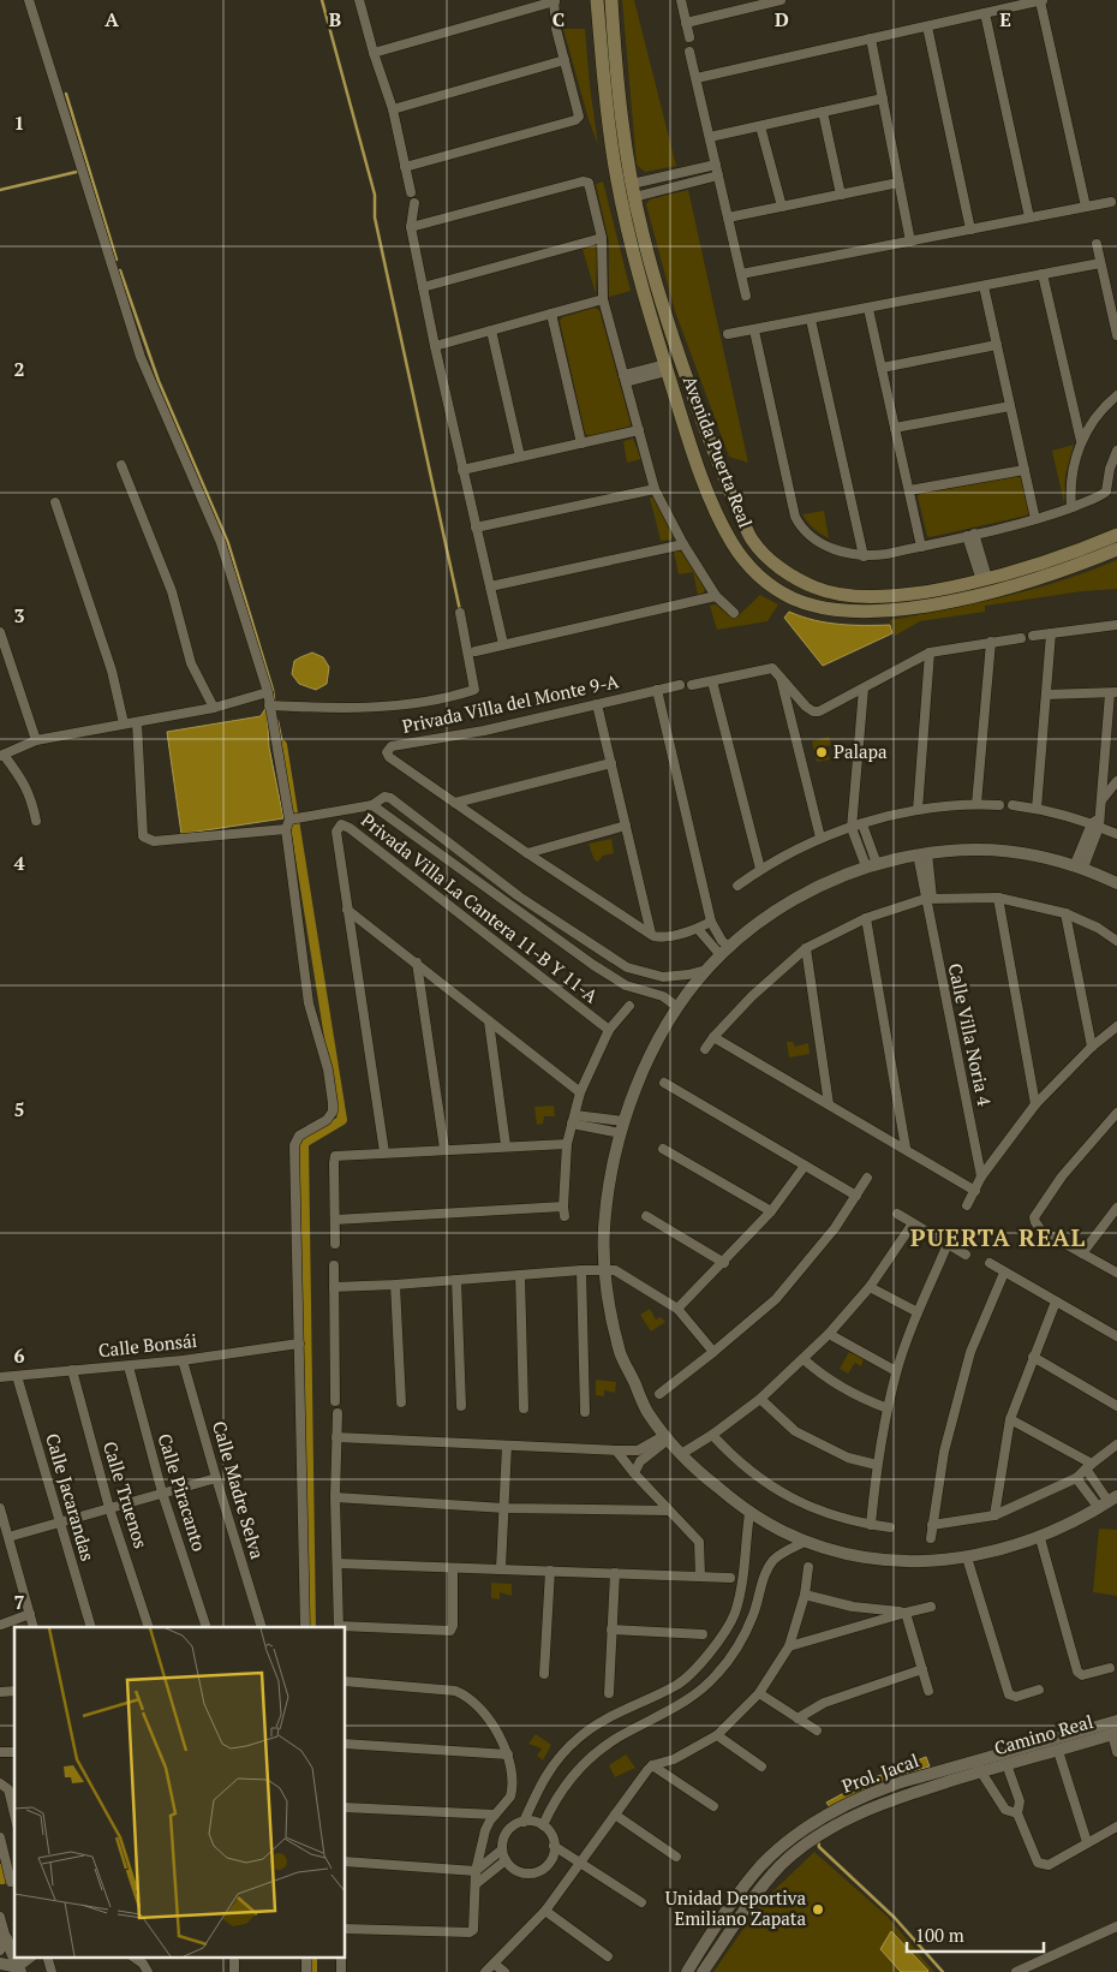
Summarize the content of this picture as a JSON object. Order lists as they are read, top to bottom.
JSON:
{
  "streets": {
    "main road": ["Avenida Puerta Real"],
    "street": [
      "Privada Villa del Monte 9-A",
      "Privada Villa La Cantera 11-B Y 11-A",
      "Calle Villa Noria 4",
      "Calle Bonsái",
      "Calle Madre Selva",
      "Calle Piracanto",
      "Calle Truenos",
      "Calle Jacarandas",
      "Camino Real",
      "Prol. Jacal"
    ]
  },
  "crossings": [
    ["Calle Bonsái", "Calle Madre Selva"],
    ["Calle Bonsái", "Calle Piracanto"],
    ["Calle Bonsái", "Calle Truenos"],
    ["Calle Bonsái", "Calle Jacarandas"],
    ["Camino Real", "Prol. Jacal"]
  ],
  "districts": ["PUERTA REAL"],
  "places": ["Palapa", "Unidad Deportiva Emiliano Zapata"],
  "scale_bar": "100 m",
  "grid": {
    "columns": [
      "A",
      "B",
      "C",
      "D",
      "E"
    ],
    "rows": [
      "1",
      "2",
      "3",
      "4",
      "5",
      "6",
      "7"
    ]
  }
}
